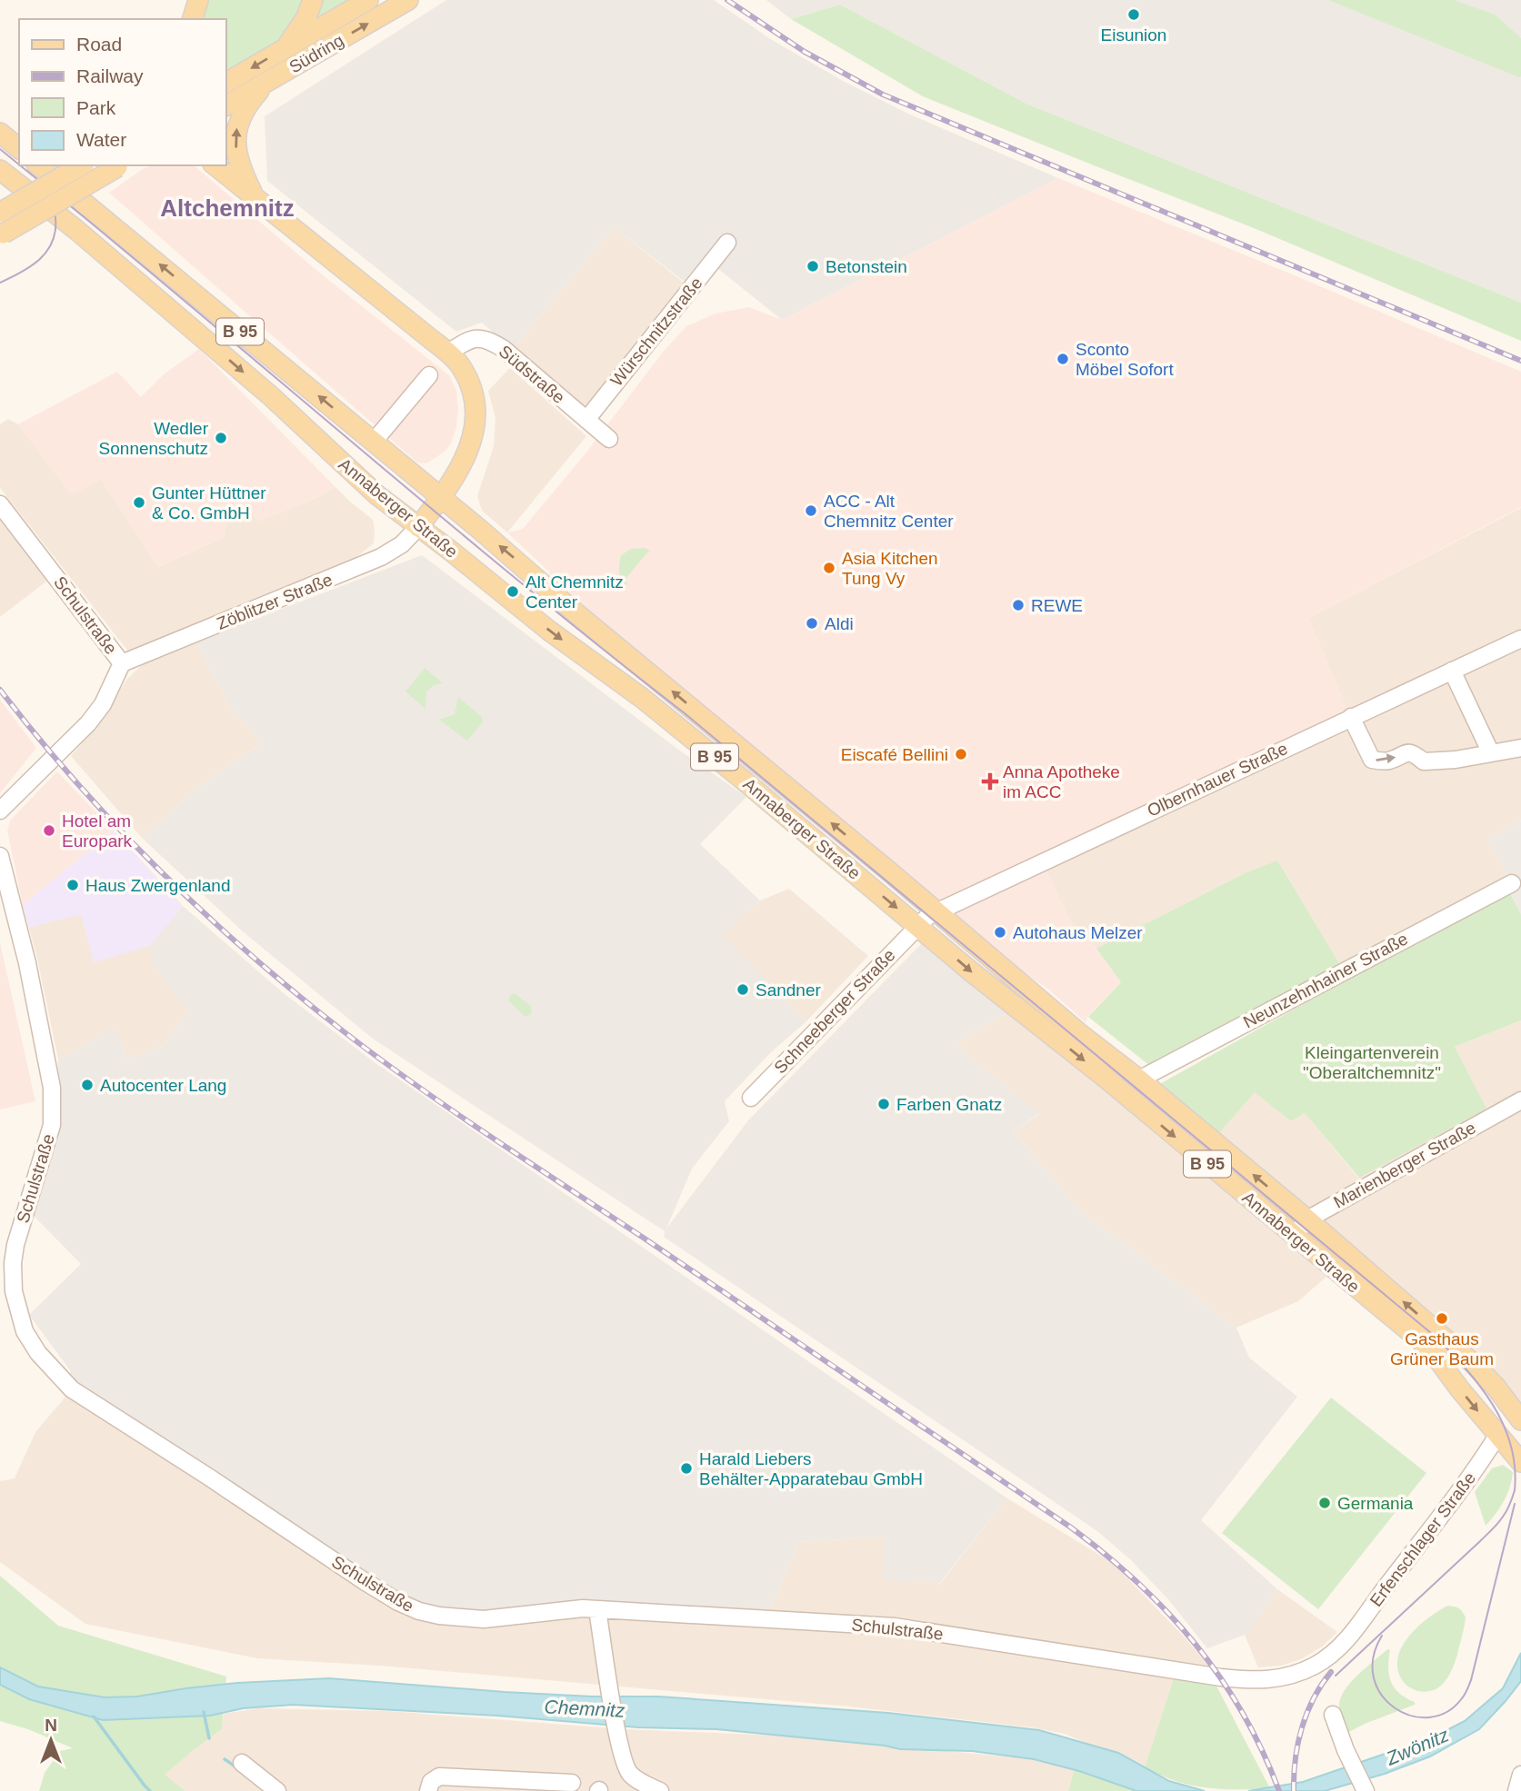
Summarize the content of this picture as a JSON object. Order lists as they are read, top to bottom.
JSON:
{
  "streets": {
    "main road": [
      "Südring",
      "B 95",
      "Annaberger Straße",
      "Erfenschlager Straße"
    ],
    "street": [
      "Würschnitzstraße",
      "Südstraße",
      "Zöblitzer Straße",
      "Schulstraße",
      "Olbernhauer Straße",
      "Neunzehnhainer Straße",
      "Schneeberger Straße",
      "Marienberger Straße"
    ]
  },
  "crossings": [
    ["Würschnitzstraße", "Südstraße"],
    ["Annaberger Straße", "Zöblitzer Straße"],
    ["Annaberger Straße", "Olbernhauer Straße"],
    ["Annaberger Straße", "Neunzehnhainer Straße"],
    ["Annaberger Straße", "Schneeberger Straße"],
    ["Annaberger Straße", "Marienberger Straße"],
    ["Annaberger Straße", "Erfenschlager Straße"],
    ["Zöblitzer Straße", "Schulstraße"],
    ["Schulstraße", "Erfenschlager Straße"],
    ["Olbernhauer Straße", "Schneeberger Straße"]
  ],
  "districts": ["Altchemnitz"],
  "water": ["Chemnitz", "Zwönitz"],
  "parks": ["Kleingartenverein \"Oberaltchemnitz\""],
  "places": {
    "other": [
      "Eisunion",
      "Betonstein",
      "Sconto Möbel Sofort",
      "Wedler Sonnenschutz",
      "Gunter Hüttner & Co. GmbH",
      "ACC - Alt Chemnitz Center",
      "Asia Kitchen Tung Vy",
      "Alt Chemnitz Center",
      "REWE",
      "Aldi",
      "Eiscafé Bellini",
      "Hotel am Europark",
      "Haus Zwergenland",
      "Autohaus Melzer",
      "Sandner",
      "Autocenter Lang",
      "Farben Gnatz",
      "Gasthaus Grüner Baum",
      "Harald Liebers Behälter-Apparatebau GmbH",
      "Germania"
    ],
    "health": ["Anna Apotheke im ACC"]
  },
  "legend": [
    "Road",
    "Railway",
    "Park",
    "Water"
  ],
  "north": "top"
}
